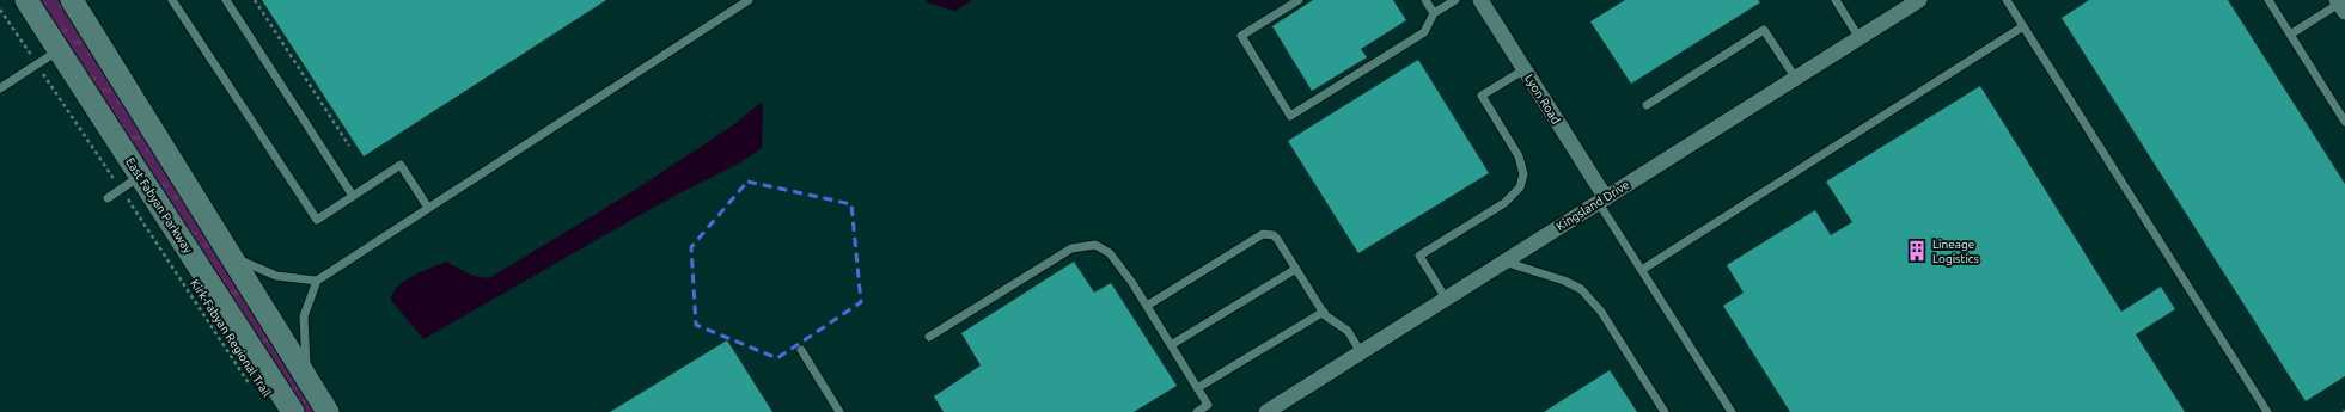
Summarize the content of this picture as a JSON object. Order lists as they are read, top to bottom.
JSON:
{
  "streets": {
    "main road": ["East Fabyan Parkway"],
    "street": ["Lyon Road", "Kingsland Drive"],
    "path": ["Kirk-Fabyan Regional Trail"]
  },
  "crossings": [
    ["Lyon Road", "Kingsland Drive"]
  ],
  "places": {
    "building": ["Lineage Logistics"]
  }
}
